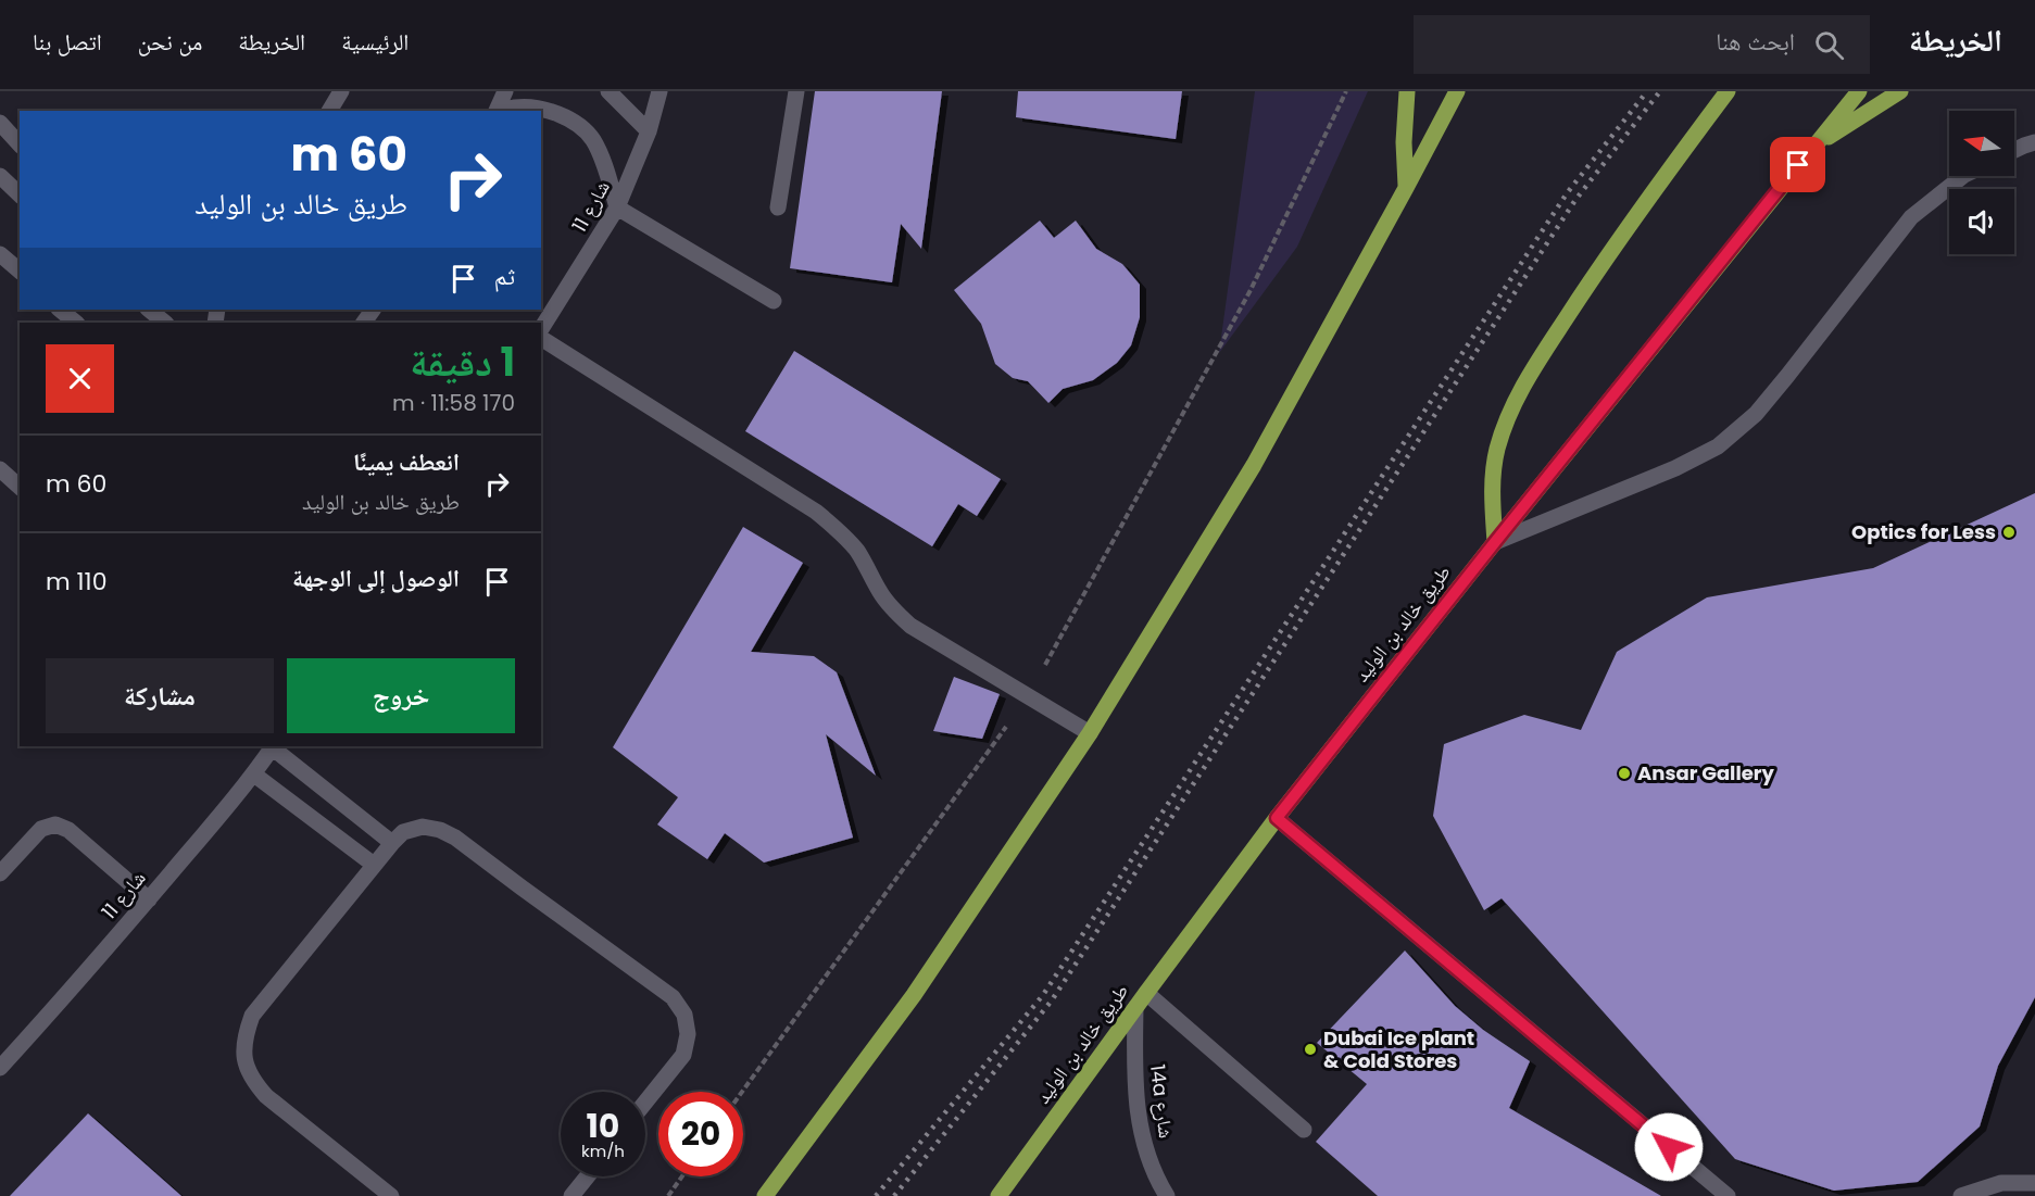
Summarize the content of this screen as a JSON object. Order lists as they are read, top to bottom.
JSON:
{
  "streets": {
    "main road": ["طريق خالد بن الوليد"],
    "street": ["شارع 11", "14a شارع"]
  },
  "crossings": [
    ["طريق خالد بن الوليد", "14a شارع"]
  ],
  "places": ["Optics for Less", "Ansar Gallery", "Dubai Ice plant & Cold Stores"],
  "north": "left",
  "page": {
    "header": "الخريطة",
    "search": "ابحث هنا",
    "nav": [
      "الرئيسية",
      "الخريطة",
      "من نحن",
      "اتصل بنا"
    ],
    "turn": ["60 m", "طريق خالد بن الوليد"],
    "then": "ثم",
    "heading": ["1 دقيقة", "170 m · 11:58"],
    "list": [
      {
        "name": "انعطف يمينًا",
        "note": "طريق خالد بن الوليد",
        "value": "60 m"
      },
      {
        "name": "الوصول إلى الوجهة",
        "value": "110 m"
      }
    ],
    "buttons": ["خروج", "مشاركة"],
    "speed": "10 km/h",
    "limit": "20"
  }
}
